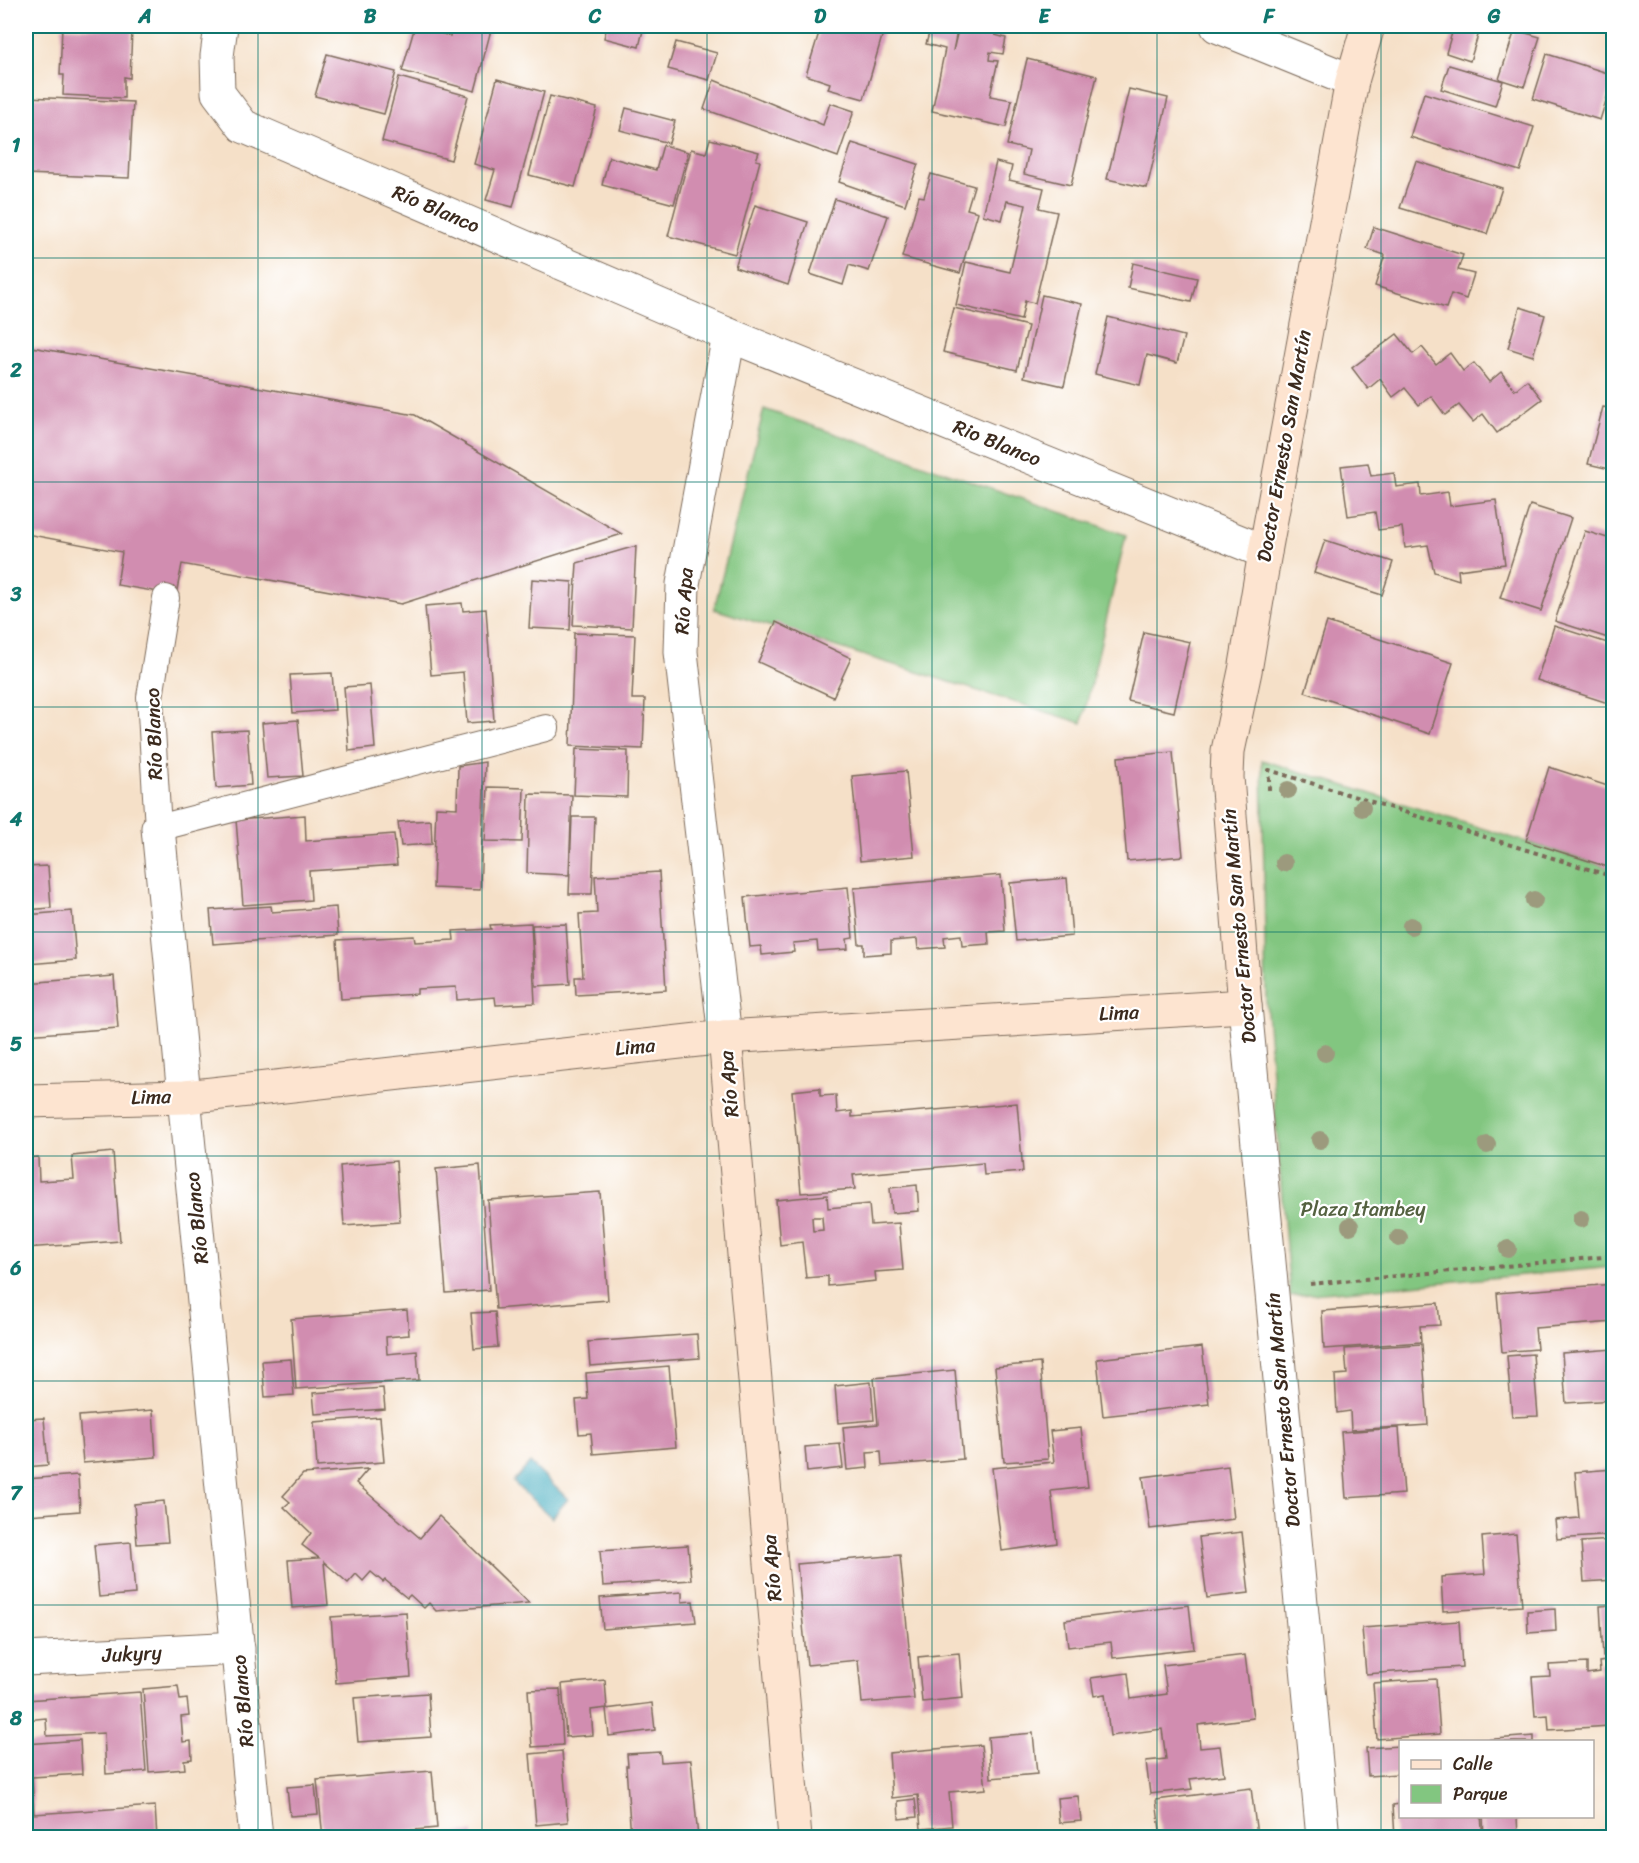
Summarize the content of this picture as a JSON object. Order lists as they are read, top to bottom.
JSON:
{
  "streets": {
    "street": [
      "Río Blanco",
      "Rio Blanco",
      "Doctor Ernesto San Martín",
      "Río Apa",
      "Lima",
      "Jukyry"
    ]
  },
  "crossings": [
    ["Río Blanco", "Rio Blanco"],
    ["Río Blanco", "Río Apa"],
    ["Río Blanco", "Lima"],
    ["Río Blanco", "Jukyry"],
    ["Rio Blanco", "Doctor Ernesto San Martín"],
    ["Rio Blanco", "Río Apa"],
    ["Doctor Ernesto San Martín", "Lima"],
    ["Río Apa", "Lima"]
  ],
  "parks": ["Plaza Itambey"],
  "legend": ["Calle", "Parque"],
  "grid": {
    "columns": [
      "A",
      "B",
      "C",
      "D",
      "E",
      "F",
      "G"
    ],
    "rows": [
      "1",
      "2",
      "3",
      "4",
      "5",
      "6",
      "7",
      "8"
    ]
  }
}
